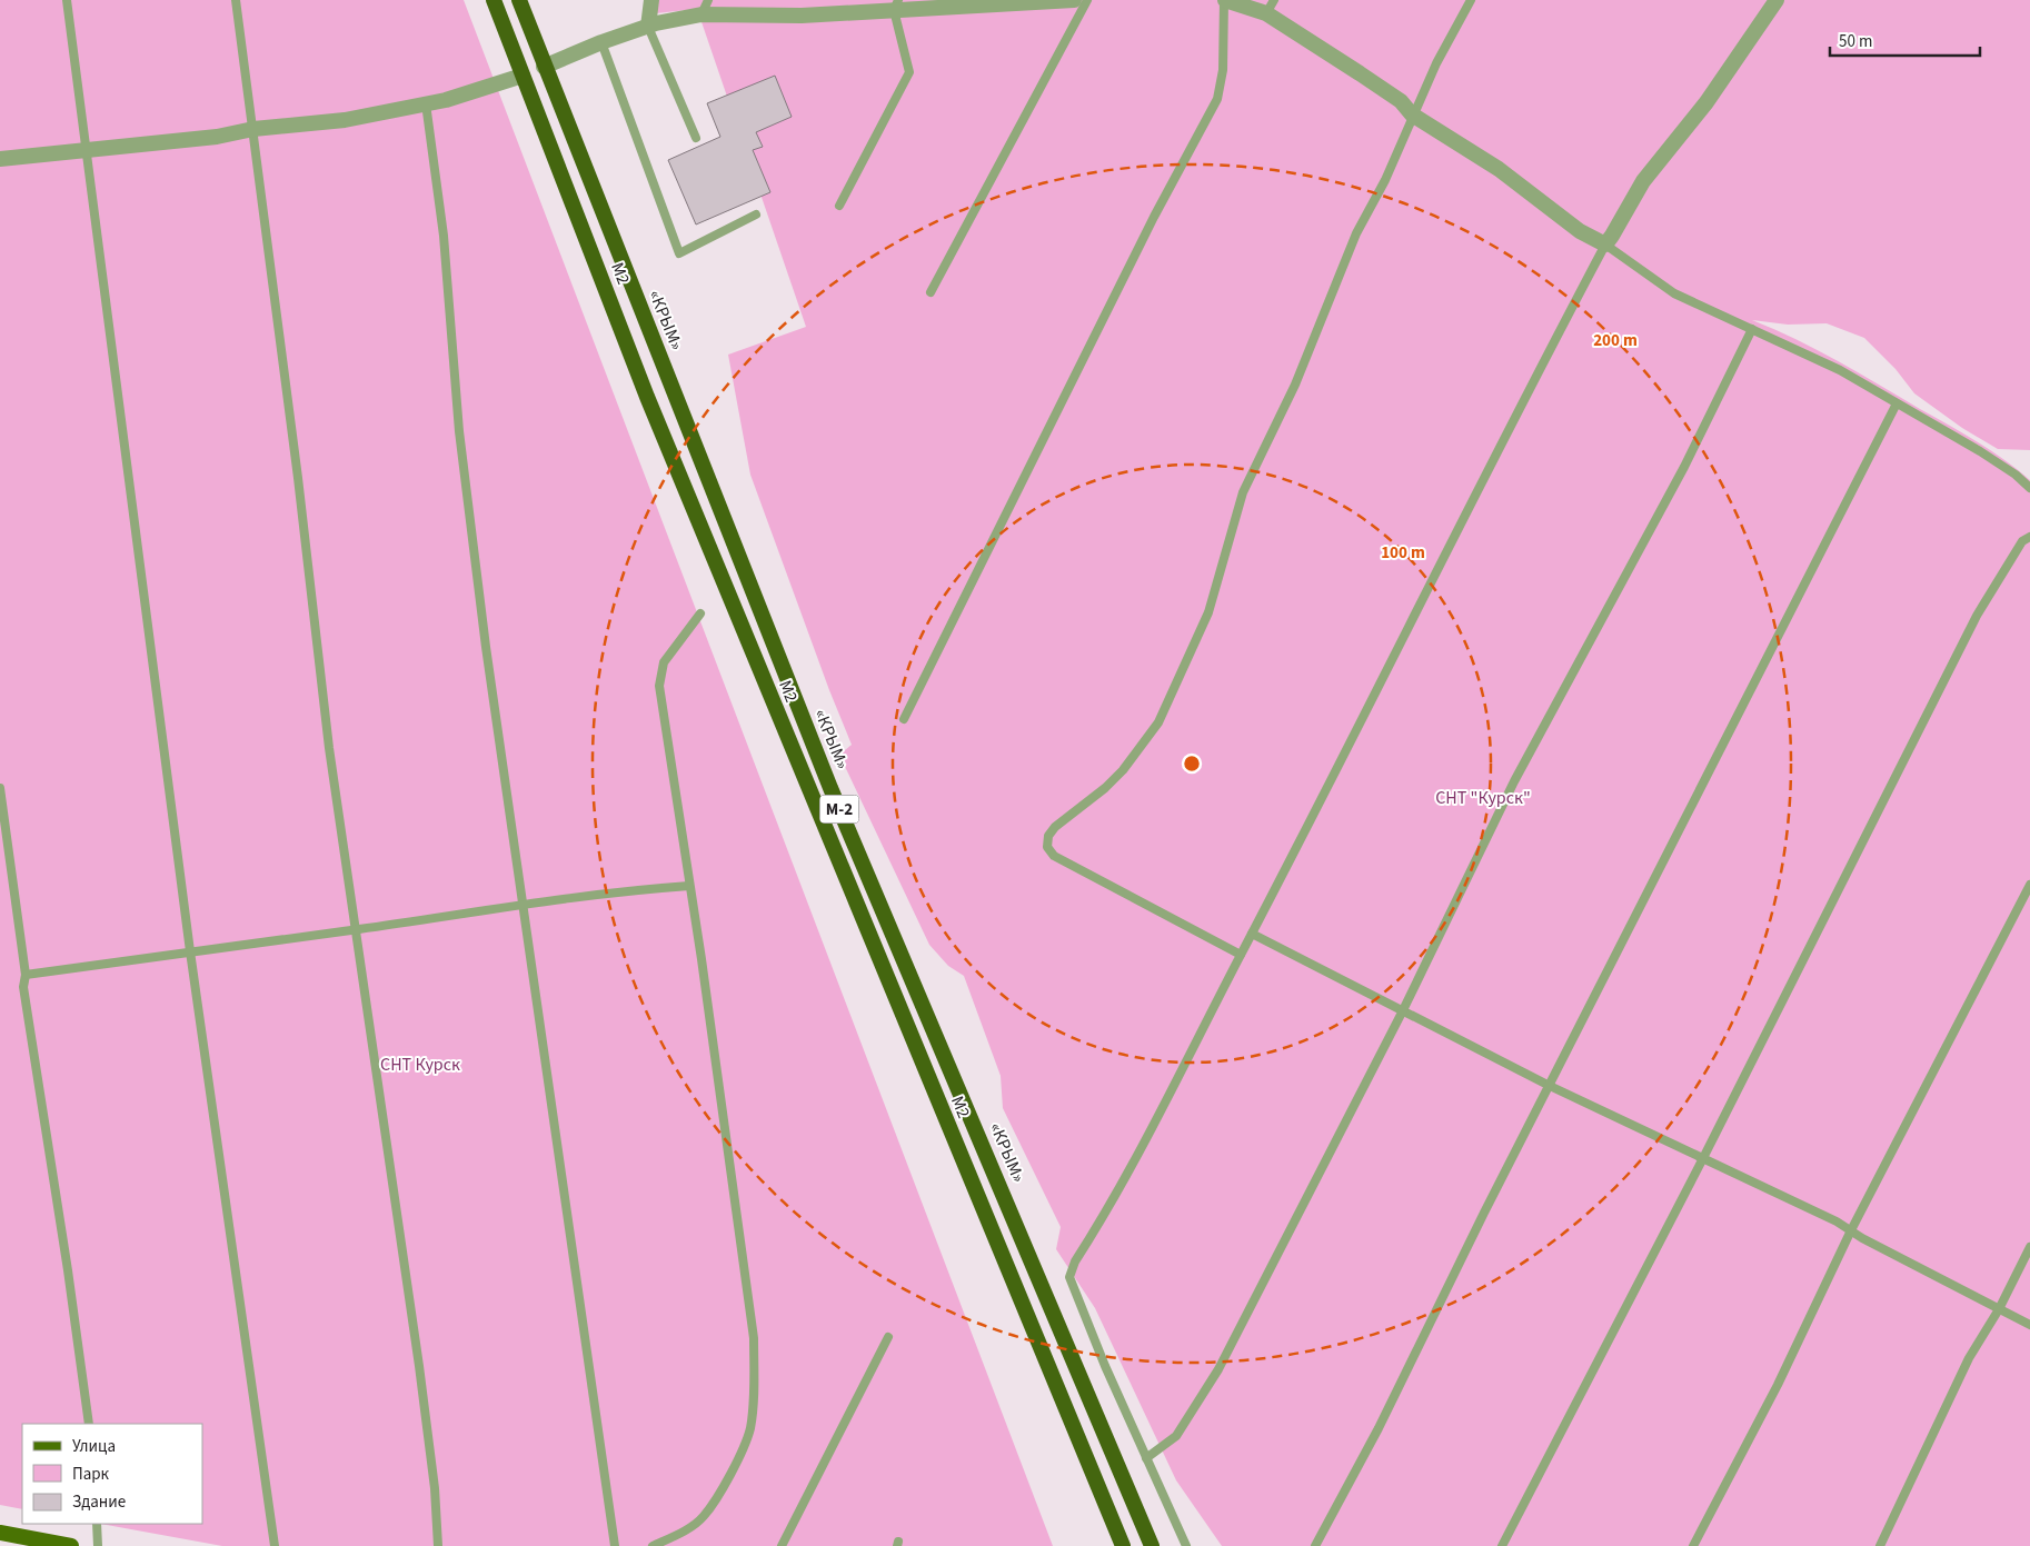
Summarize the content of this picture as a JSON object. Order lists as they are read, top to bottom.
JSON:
{
  "streets": {
    "highway": ["М2", "«КРЫМ»", "М-2"]
  },
  "parks": ["СНТ \"Курск\"", "СНТ Курск"],
  "legend": ["Улица", "Парк", "Здание"],
  "scale_bar": "50 m",
  "rings": ["200 m", "100 m"]
}
